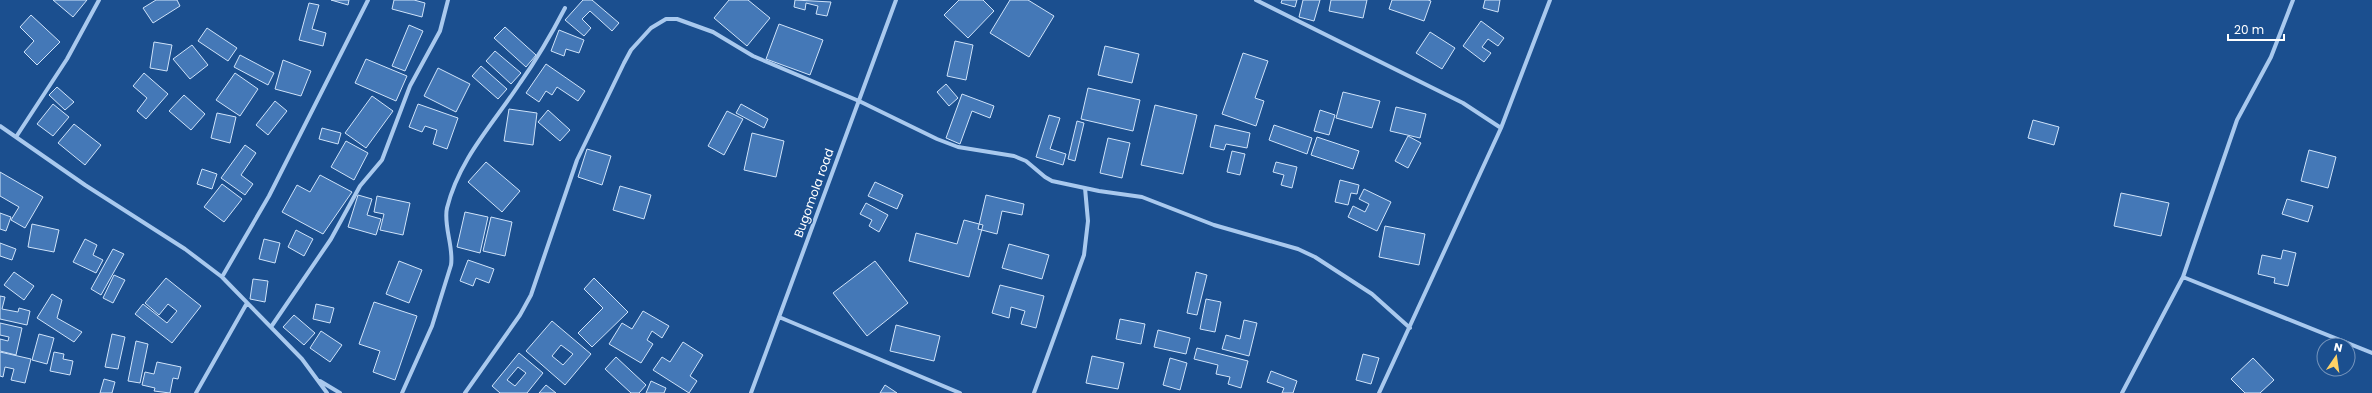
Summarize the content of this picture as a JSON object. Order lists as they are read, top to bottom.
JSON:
{
  "streets": {
    "street": ["Bugomola road"]
  },
  "scale_bar": "20 m",
  "north": "top"
}
